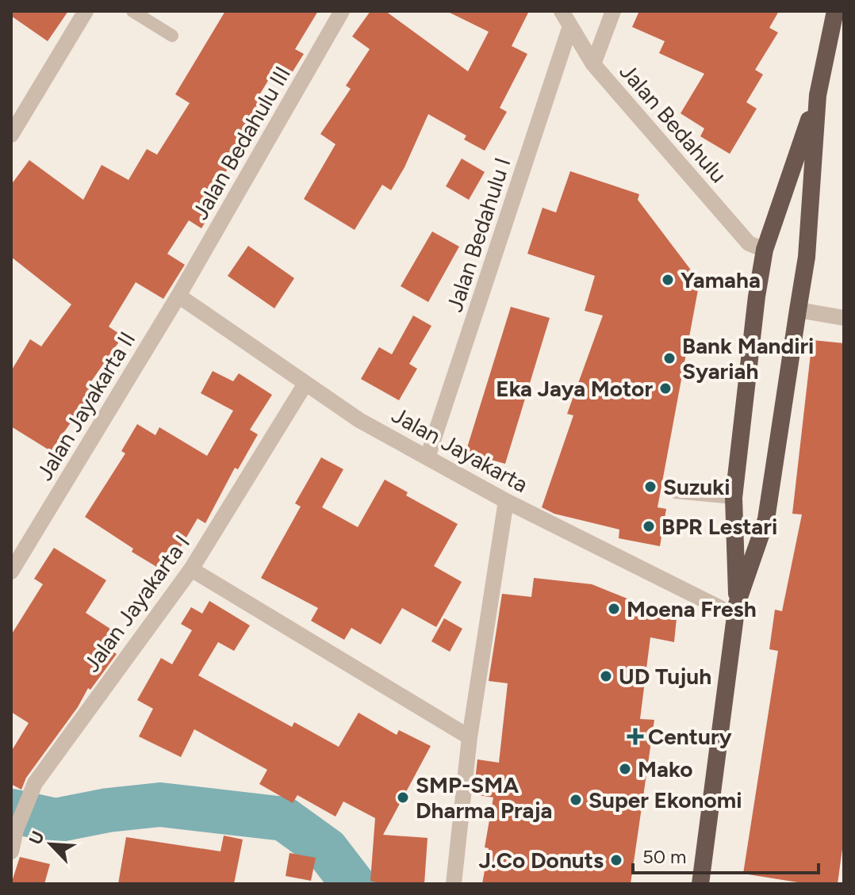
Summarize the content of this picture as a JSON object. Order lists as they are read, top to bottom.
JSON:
{
  "streets": {
    "street": [
      "Jalan Bedahulu",
      "Jalan Bedahulu III",
      "Jalan Bedahulu I",
      "Jalan Jayakarta II",
      "Jalan Jayakarta",
      "Jalan Jayakarta I"
    ]
  },
  "crossings": [
    ["Jalan Bedahulu", "Jalan Bedahulu I"],
    ["Jalan Bedahulu III", "Jalan Jayakarta II"],
    ["Jalan Bedahulu III", "Jalan Jayakarta"],
    ["Jalan Bedahulu I", "Jalan Jayakarta"],
    ["Jalan Jayakarta II", "Jalan Jayakarta"],
    ["Jalan Jayakarta", "Jalan Jayakarta I"]
  ],
  "places": {
    "other": [
      "Yamaha",
      "Bank Mandiri Syariah",
      "Eka Jaya Motor",
      "Suzuki",
      "BPR Lestari",
      "Moena Fresh",
      "UD Tujuh",
      "Mako",
      "SMP-SMA Dharma Praja",
      "Super Ekonomi",
      "J.Co Donuts"
    ],
    "health": ["Century"]
  },
  "scale_bar": "50 m",
  "north": "top left"
}
